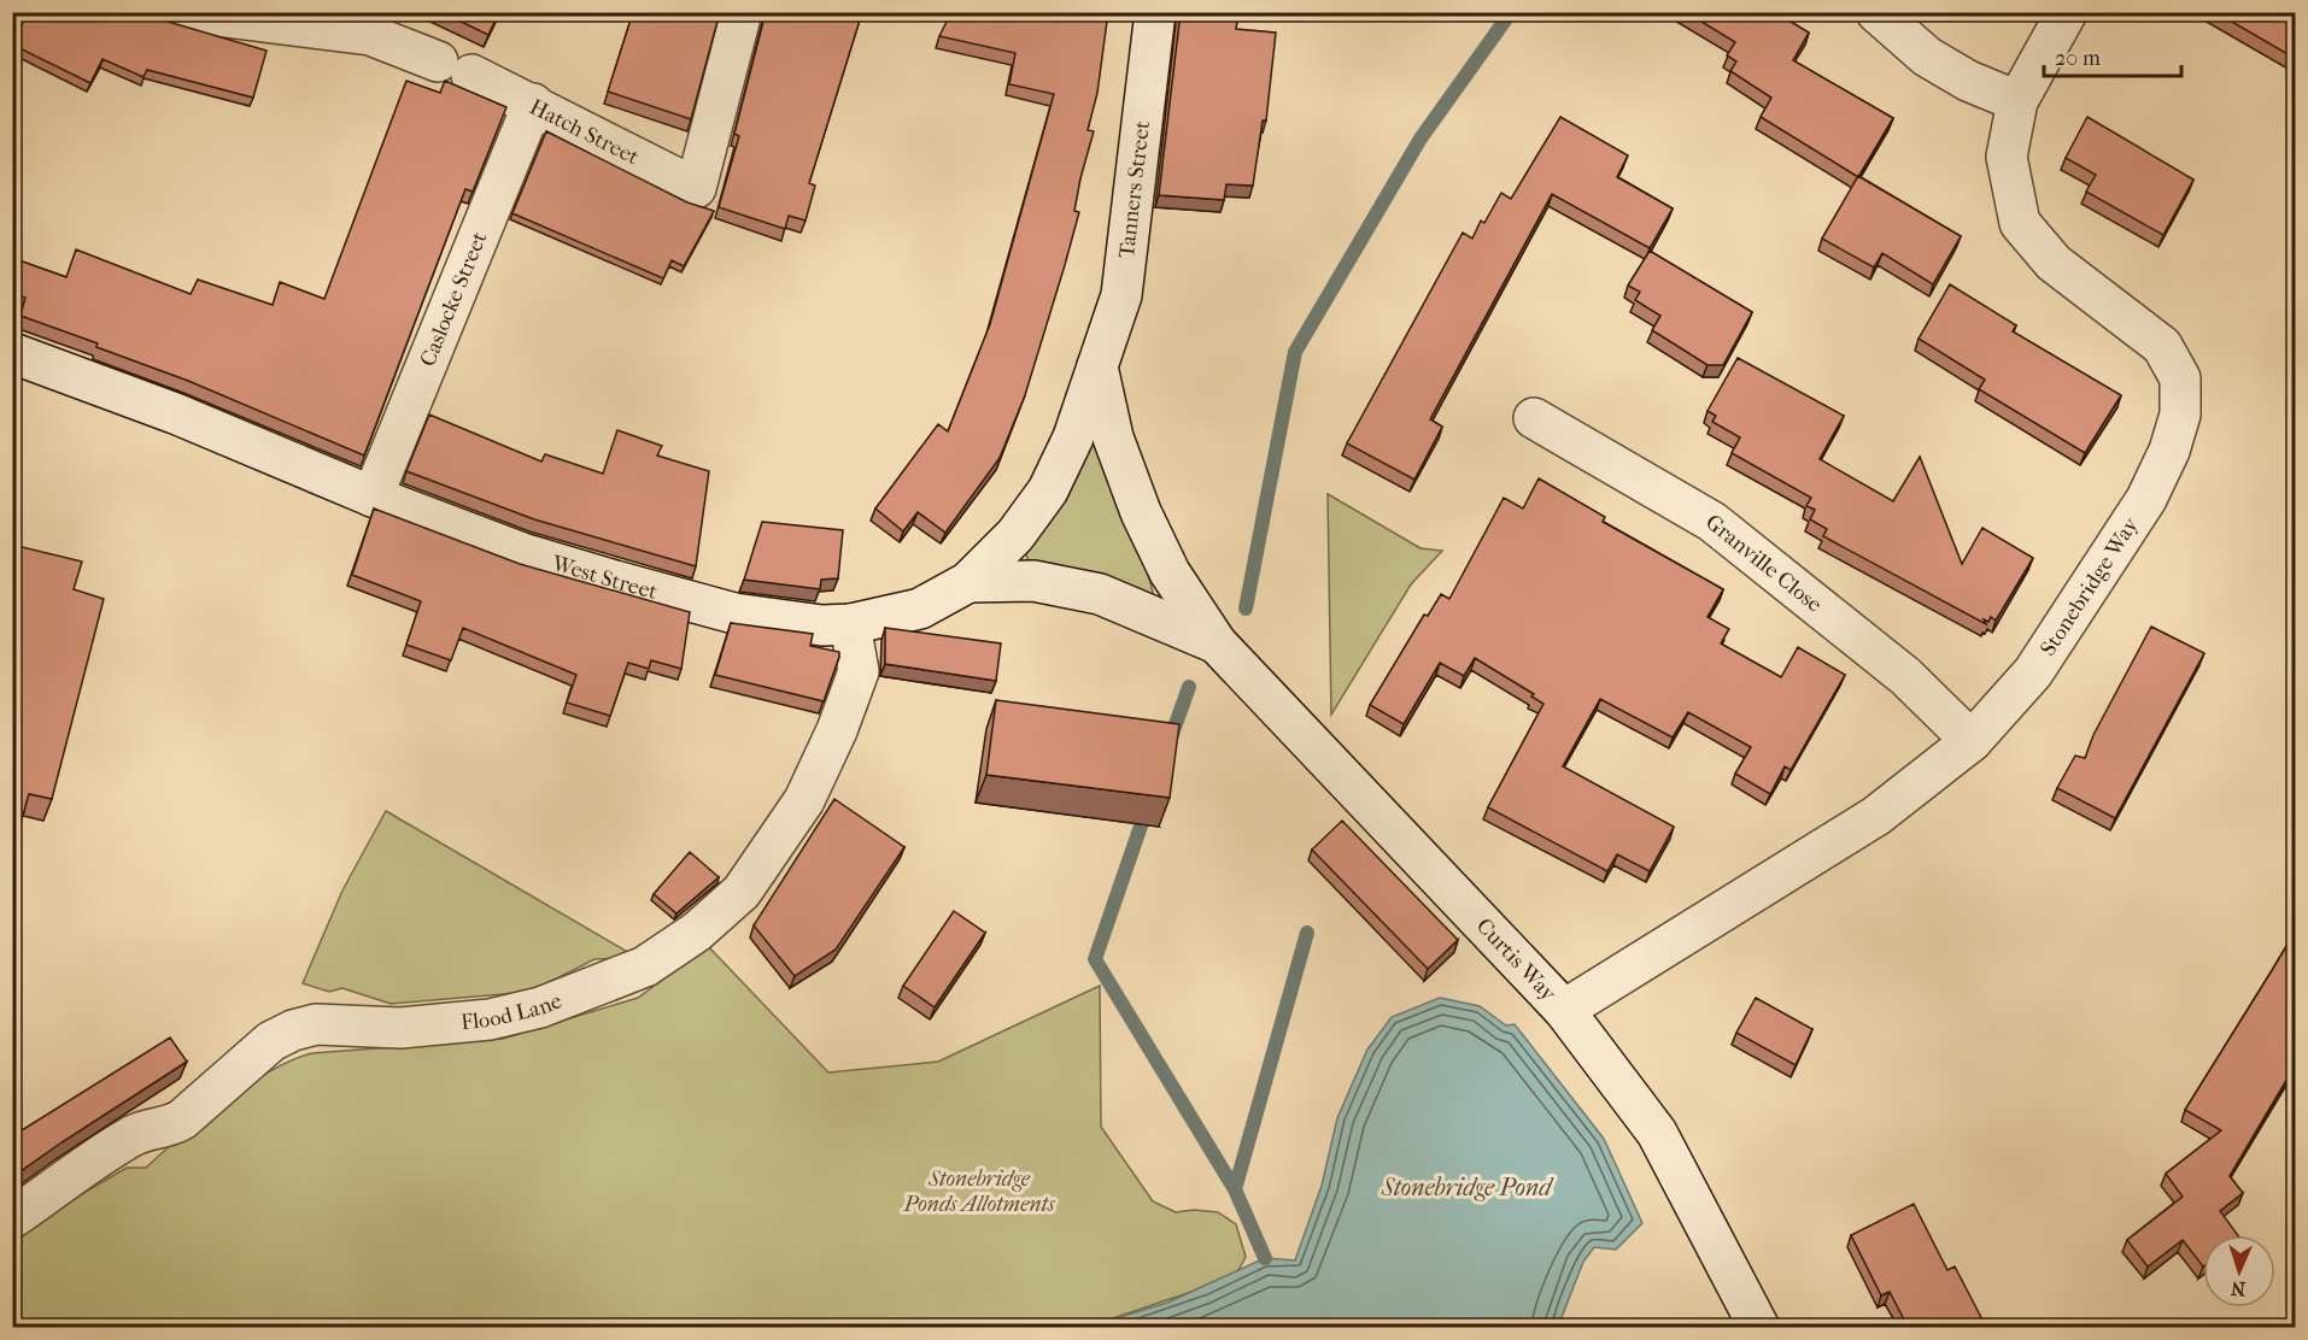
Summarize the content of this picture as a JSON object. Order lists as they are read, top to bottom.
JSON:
{
  "streets": {
    "street": [
      "Hatch Street",
      "Tanners Street",
      "Caslocke Street",
      "Granville Close",
      "West Street",
      "Stonebridge Way",
      "Curtis Way",
      "Flood Lane"
    ]
  },
  "crossings": [
    ["Hatch Street", "Caslocke Street"],
    ["Tanners Street", "West Street"],
    ["Caslocke Street", "West Street"],
    ["Granville Close", "Stonebridge Way"],
    ["West Street", "Flood Lane"],
    ["Stonebridge Way", "Curtis Way"]
  ],
  "water": ["Stonebridge Pond"],
  "parks": ["Stonebridge Ponds Allotments"],
  "scale_bar": "20 m",
  "north": "bottom"
}
